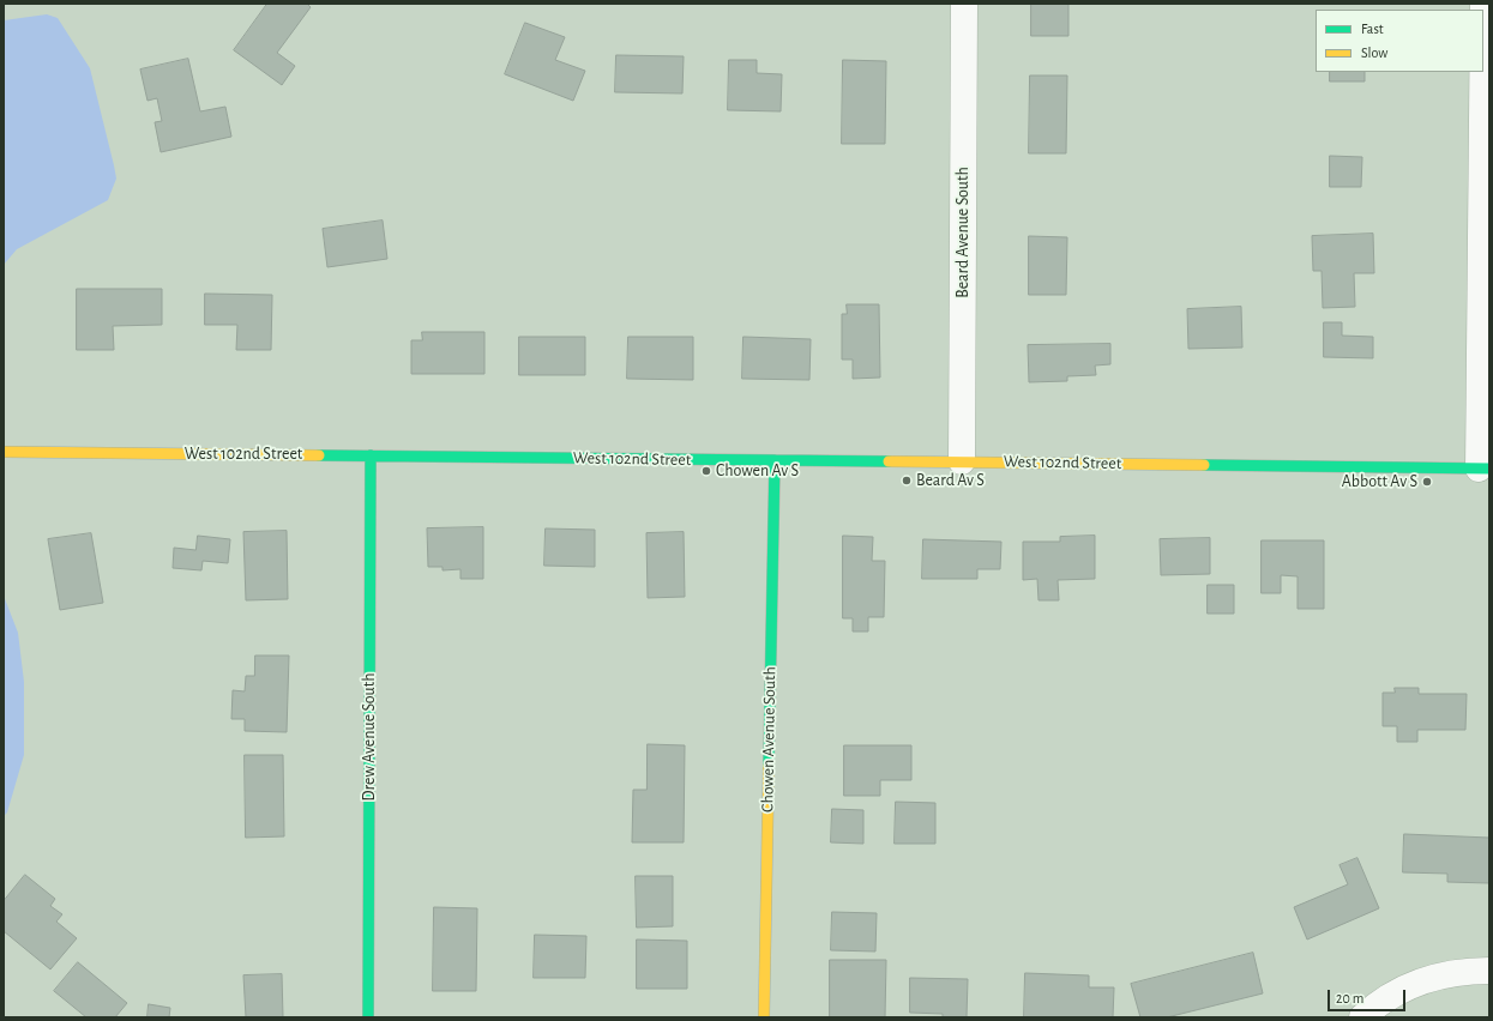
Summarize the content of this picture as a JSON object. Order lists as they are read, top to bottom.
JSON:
{
  "streets": {
    "street": [
      "Beard Avenue South",
      "West 102nd Street",
      "Drew Avenue South",
      "Chowen Avenue South"
    ]
  },
  "crossings": [
    ["Beard Avenue South", "West 102nd Street"],
    ["West 102nd Street", "Drew Avenue South"],
    ["West 102nd Street", "Chowen Avenue South"]
  ],
  "places": ["Chowen Av S", "Beard Av S", "Abbott Av S"],
  "legend": ["Fast", "Slow"],
  "scale_bar": "20 m"
}
